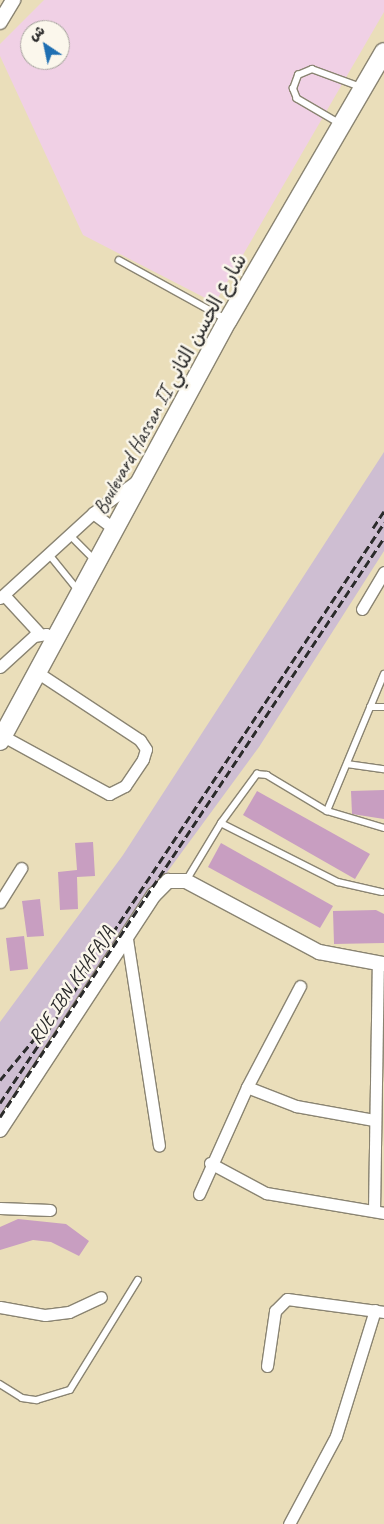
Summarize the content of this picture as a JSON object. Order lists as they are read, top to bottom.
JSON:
{
  "streets": {
    "main road": ["Boulevard Hassan II شارع الحسن الثاني"],
    "street": ["RUE IBN KHAFAJA"]
  },
  "north": "top left"
}
